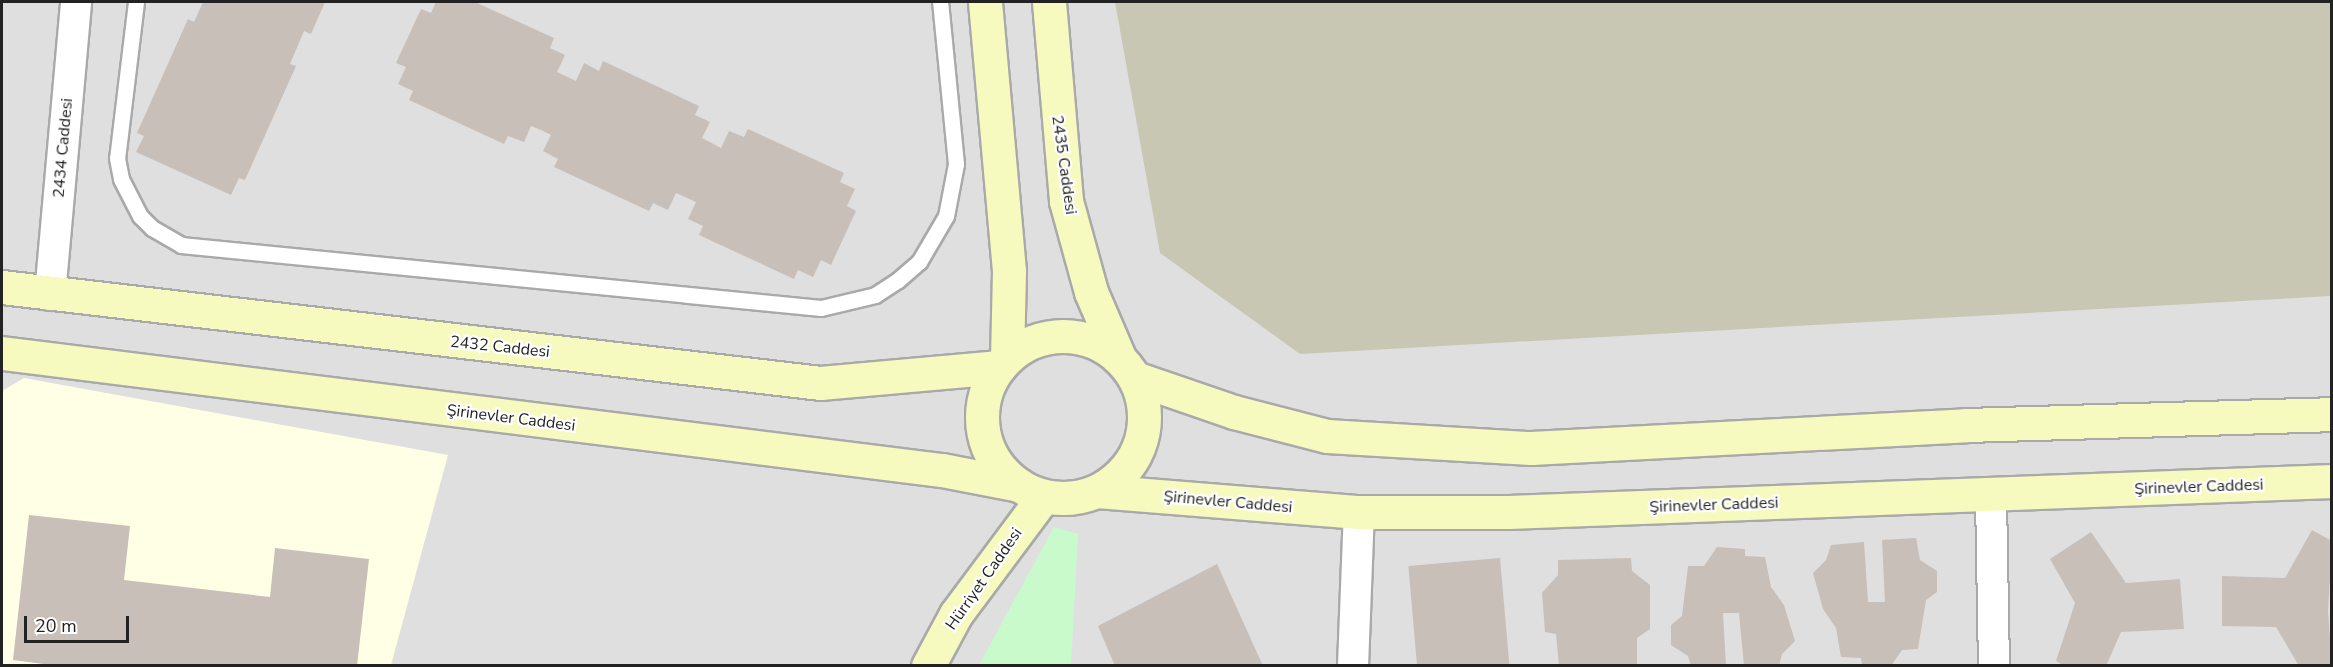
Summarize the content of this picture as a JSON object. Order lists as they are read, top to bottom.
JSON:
{
  "streets": {
    "street": [
      "2434 Caddesi",
      "2435 Caddesi",
      "2432 Caddesi",
      "Şirinevler Caddesi",
      "Hürriyet Caddesi"
    ]
  },
  "crossings": [
    ["2434 Caddesi", "2432 Caddesi"],
    ["2435 Caddesi", "2432 Caddesi"],
    ["2435 Caddesi", "Şirinevler Caddesi"],
    ["2435 Caddesi", "Hürriyet Caddesi"],
    ["2432 Caddesi", "Şirinevler Caddesi"],
    ["2432 Caddesi", "Hürriyet Caddesi"],
    ["Şirinevler Caddesi", "Hürriyet Caddesi"]
  ],
  "scale_bar": "20 m"
}
